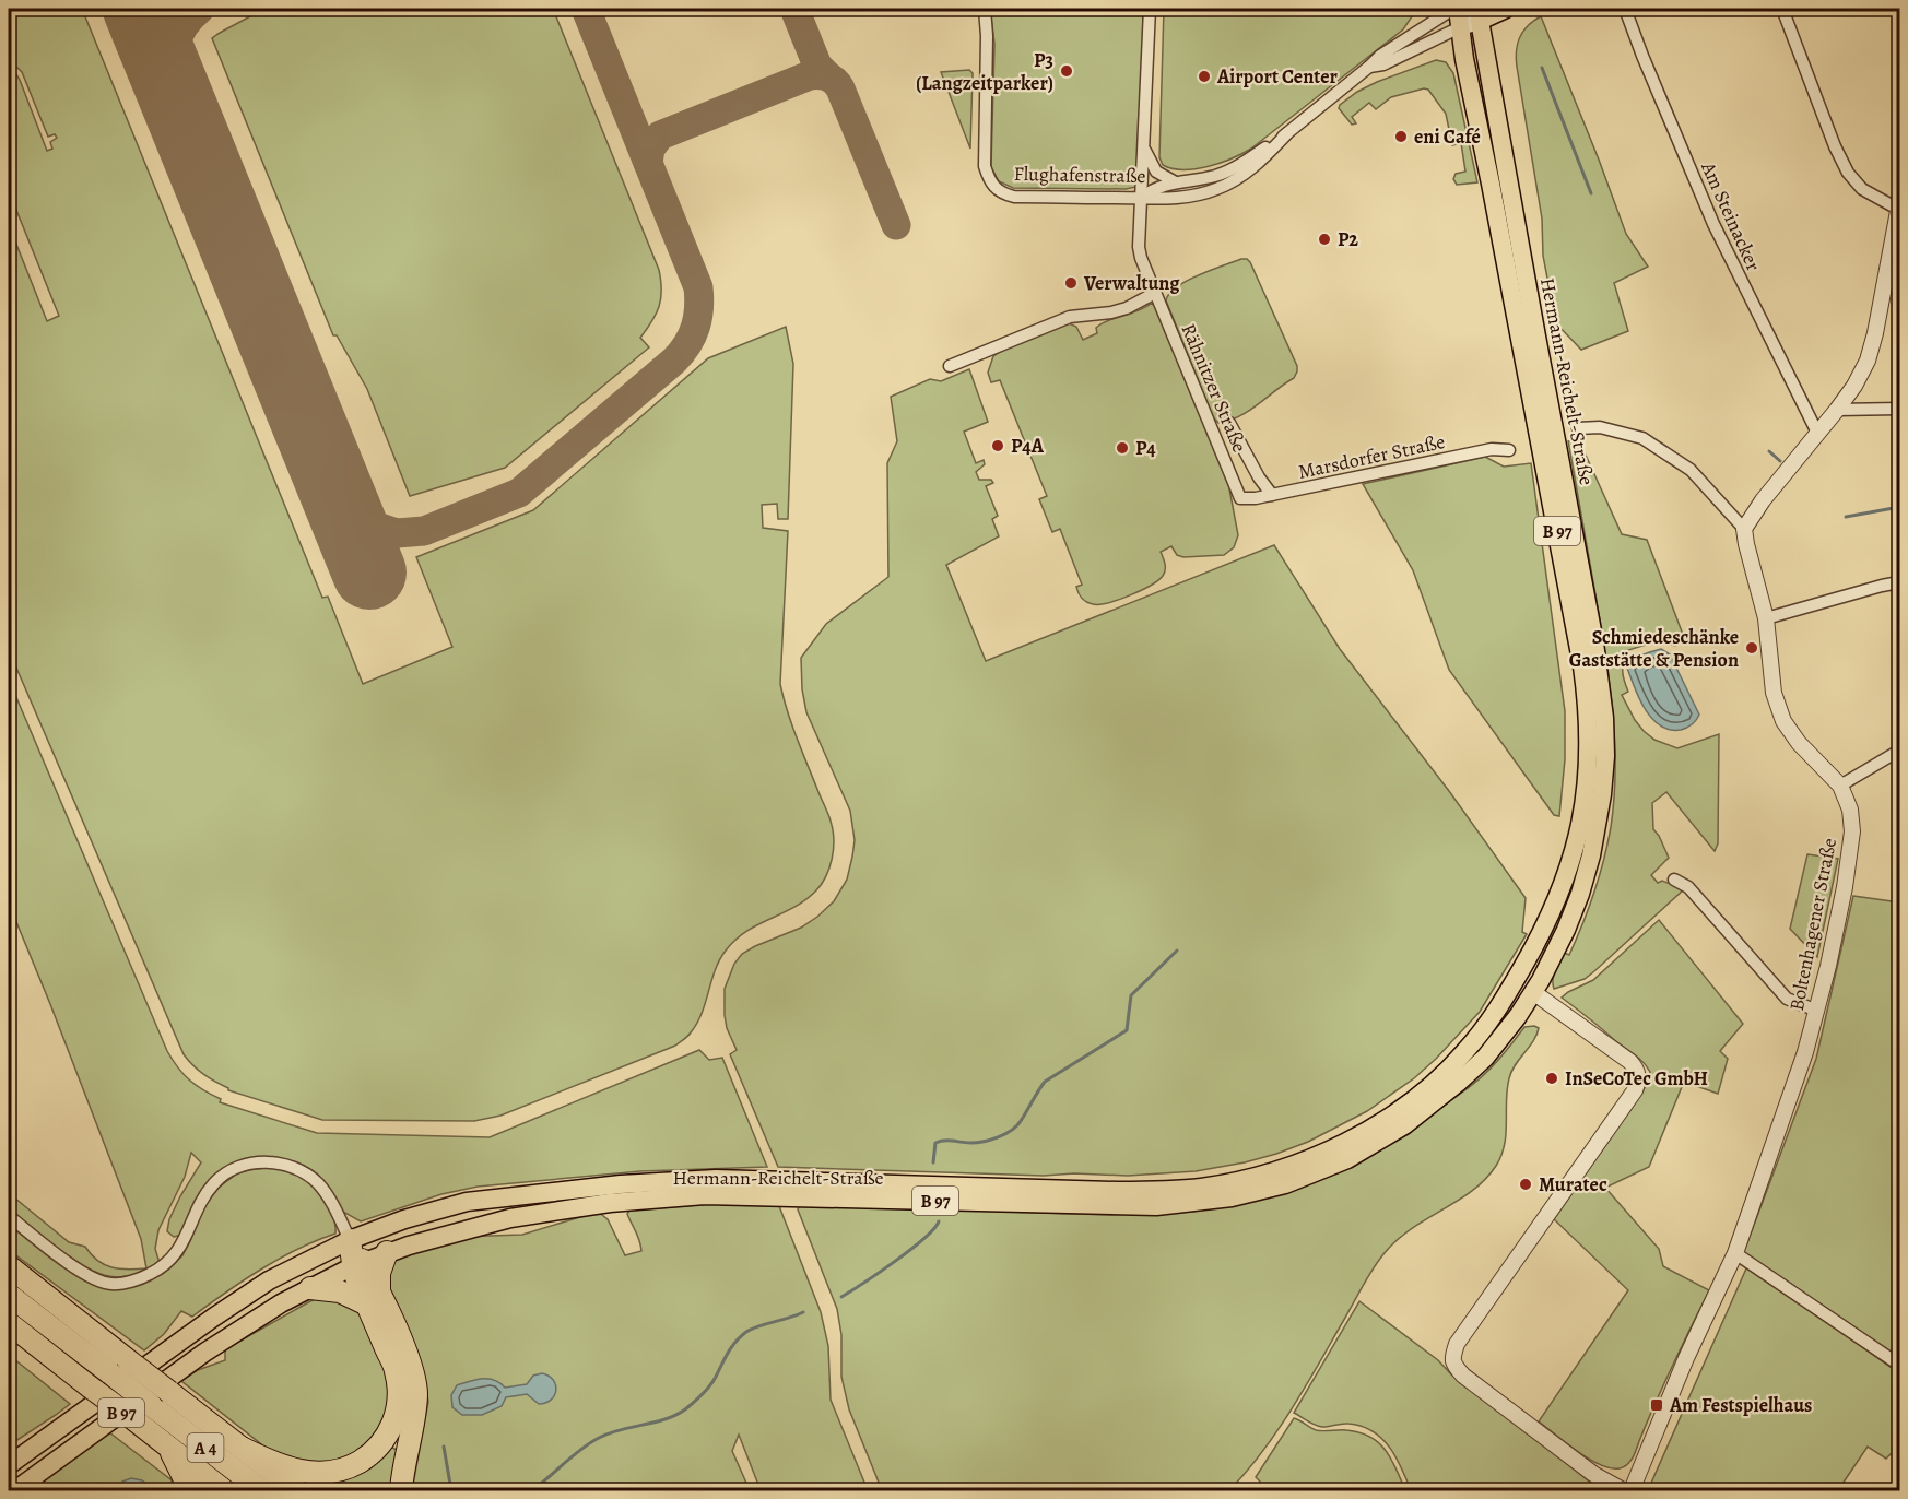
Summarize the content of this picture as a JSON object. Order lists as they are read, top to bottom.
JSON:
{
  "streets": {
    "highway": ["A 4"],
    "main road": ["Flughafenstraße", "Hermann-Reichelt-Straße", "B 97"],
    "street": [
      "Am Steinacker",
      "Rähnitzer Straße",
      "Marsdorfer Straße",
      "Boltenhagener Straße"
    ]
  },
  "crossings": [
    ["Flughafenstraße", "Hermann-Reichelt-Straße"],
    ["Flughafenstraße", "Rähnitzer Straße"],
    ["Hermann-Reichelt-Straße", "B 97"],
    ["Rähnitzer Straße", "Marsdorfer Straße"]
  ],
  "places": {
    "other": [
      "P3 (Langzeitparker)",
      "Airport Center",
      "eni Café",
      "P2",
      "Verwaltung",
      "P4A",
      "P4",
      "Schmiedeschänke Gaststätte & Pension",
      "InSeCoTec GmbH",
      "Muratec"
    ],
    "transit": ["Am Festspielhaus"]
  }
}
